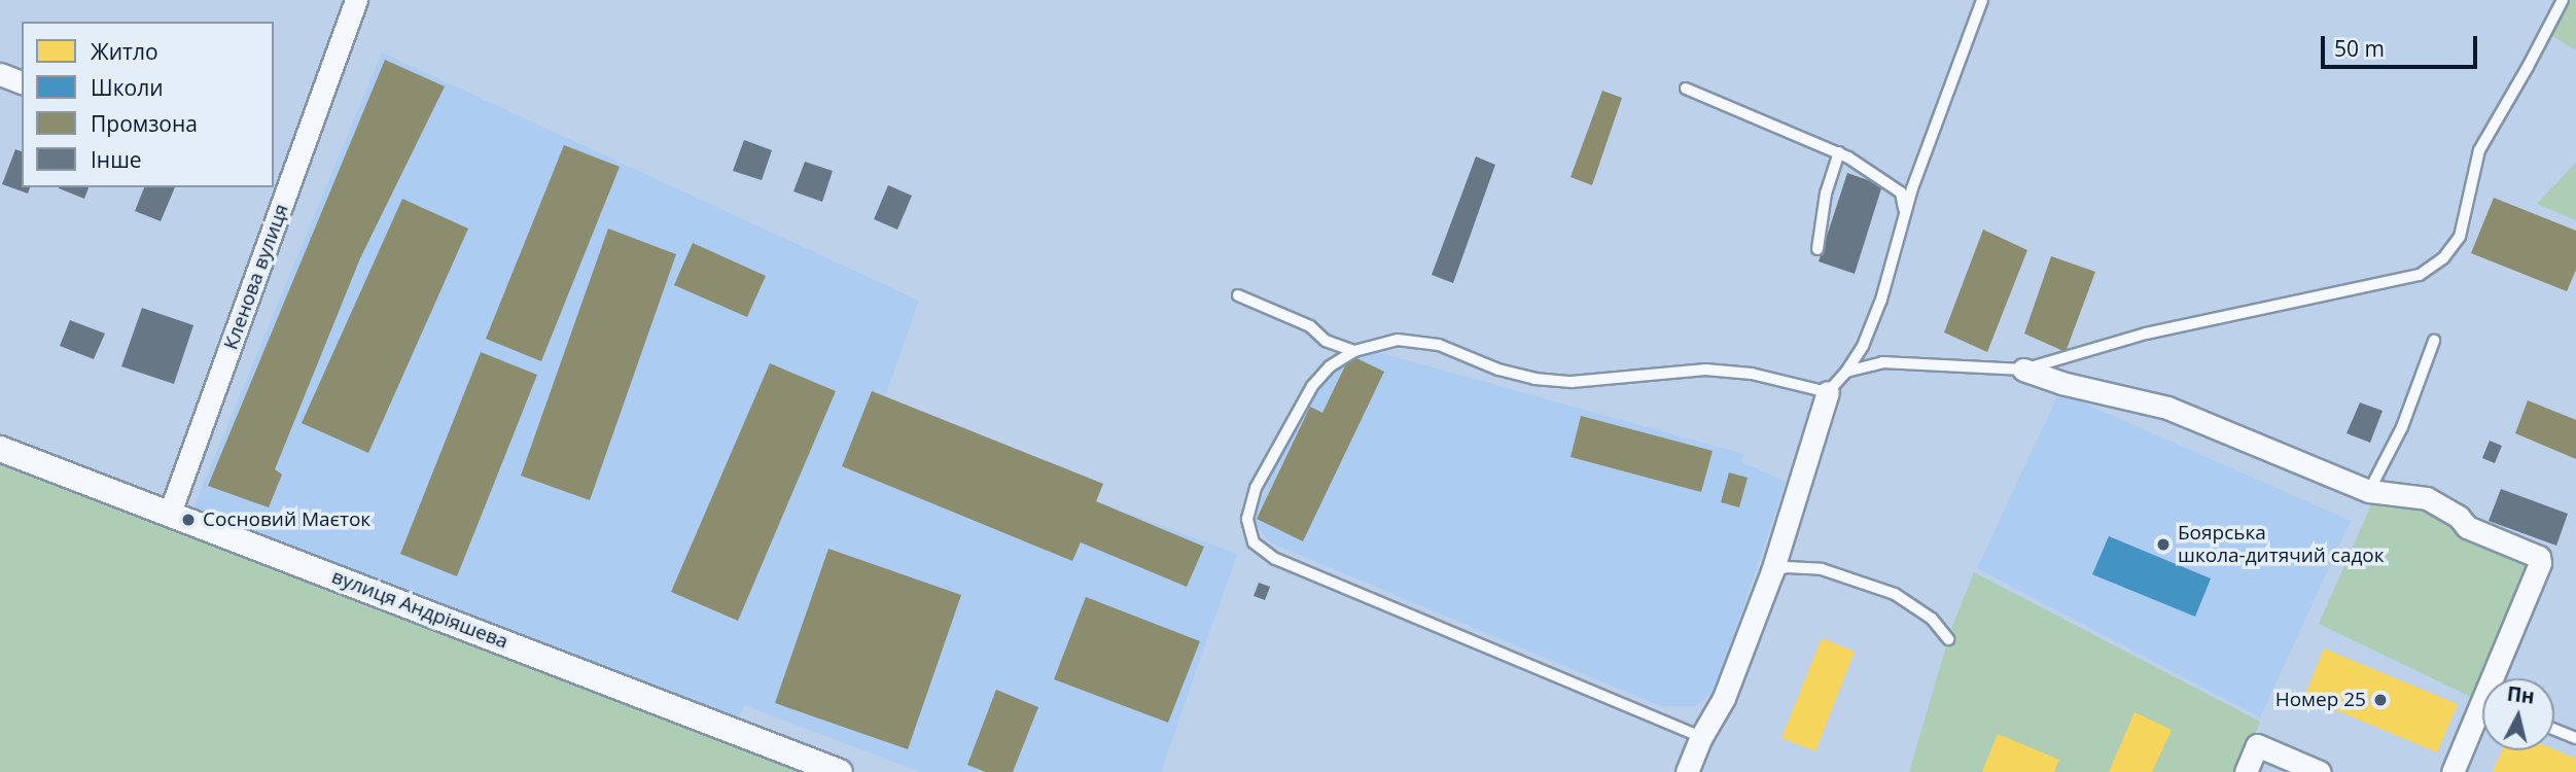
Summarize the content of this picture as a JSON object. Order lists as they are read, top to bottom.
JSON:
{
  "streets": {
    "street": ["Кленова вулиця", "вулиця Андріяшева"]
  },
  "crossings": [
    ["Кленова вулиця", "вулиця Андріяшева"]
  ],
  "places": ["Сосновий Маєток", "Боярська школа-дитячий садок", "Номер 25"],
  "legend": [
    "Житло",
    "Школи",
    "Промзона",
    "Інше"
  ],
  "scale_bar": "50 m",
  "north": "top"
}
